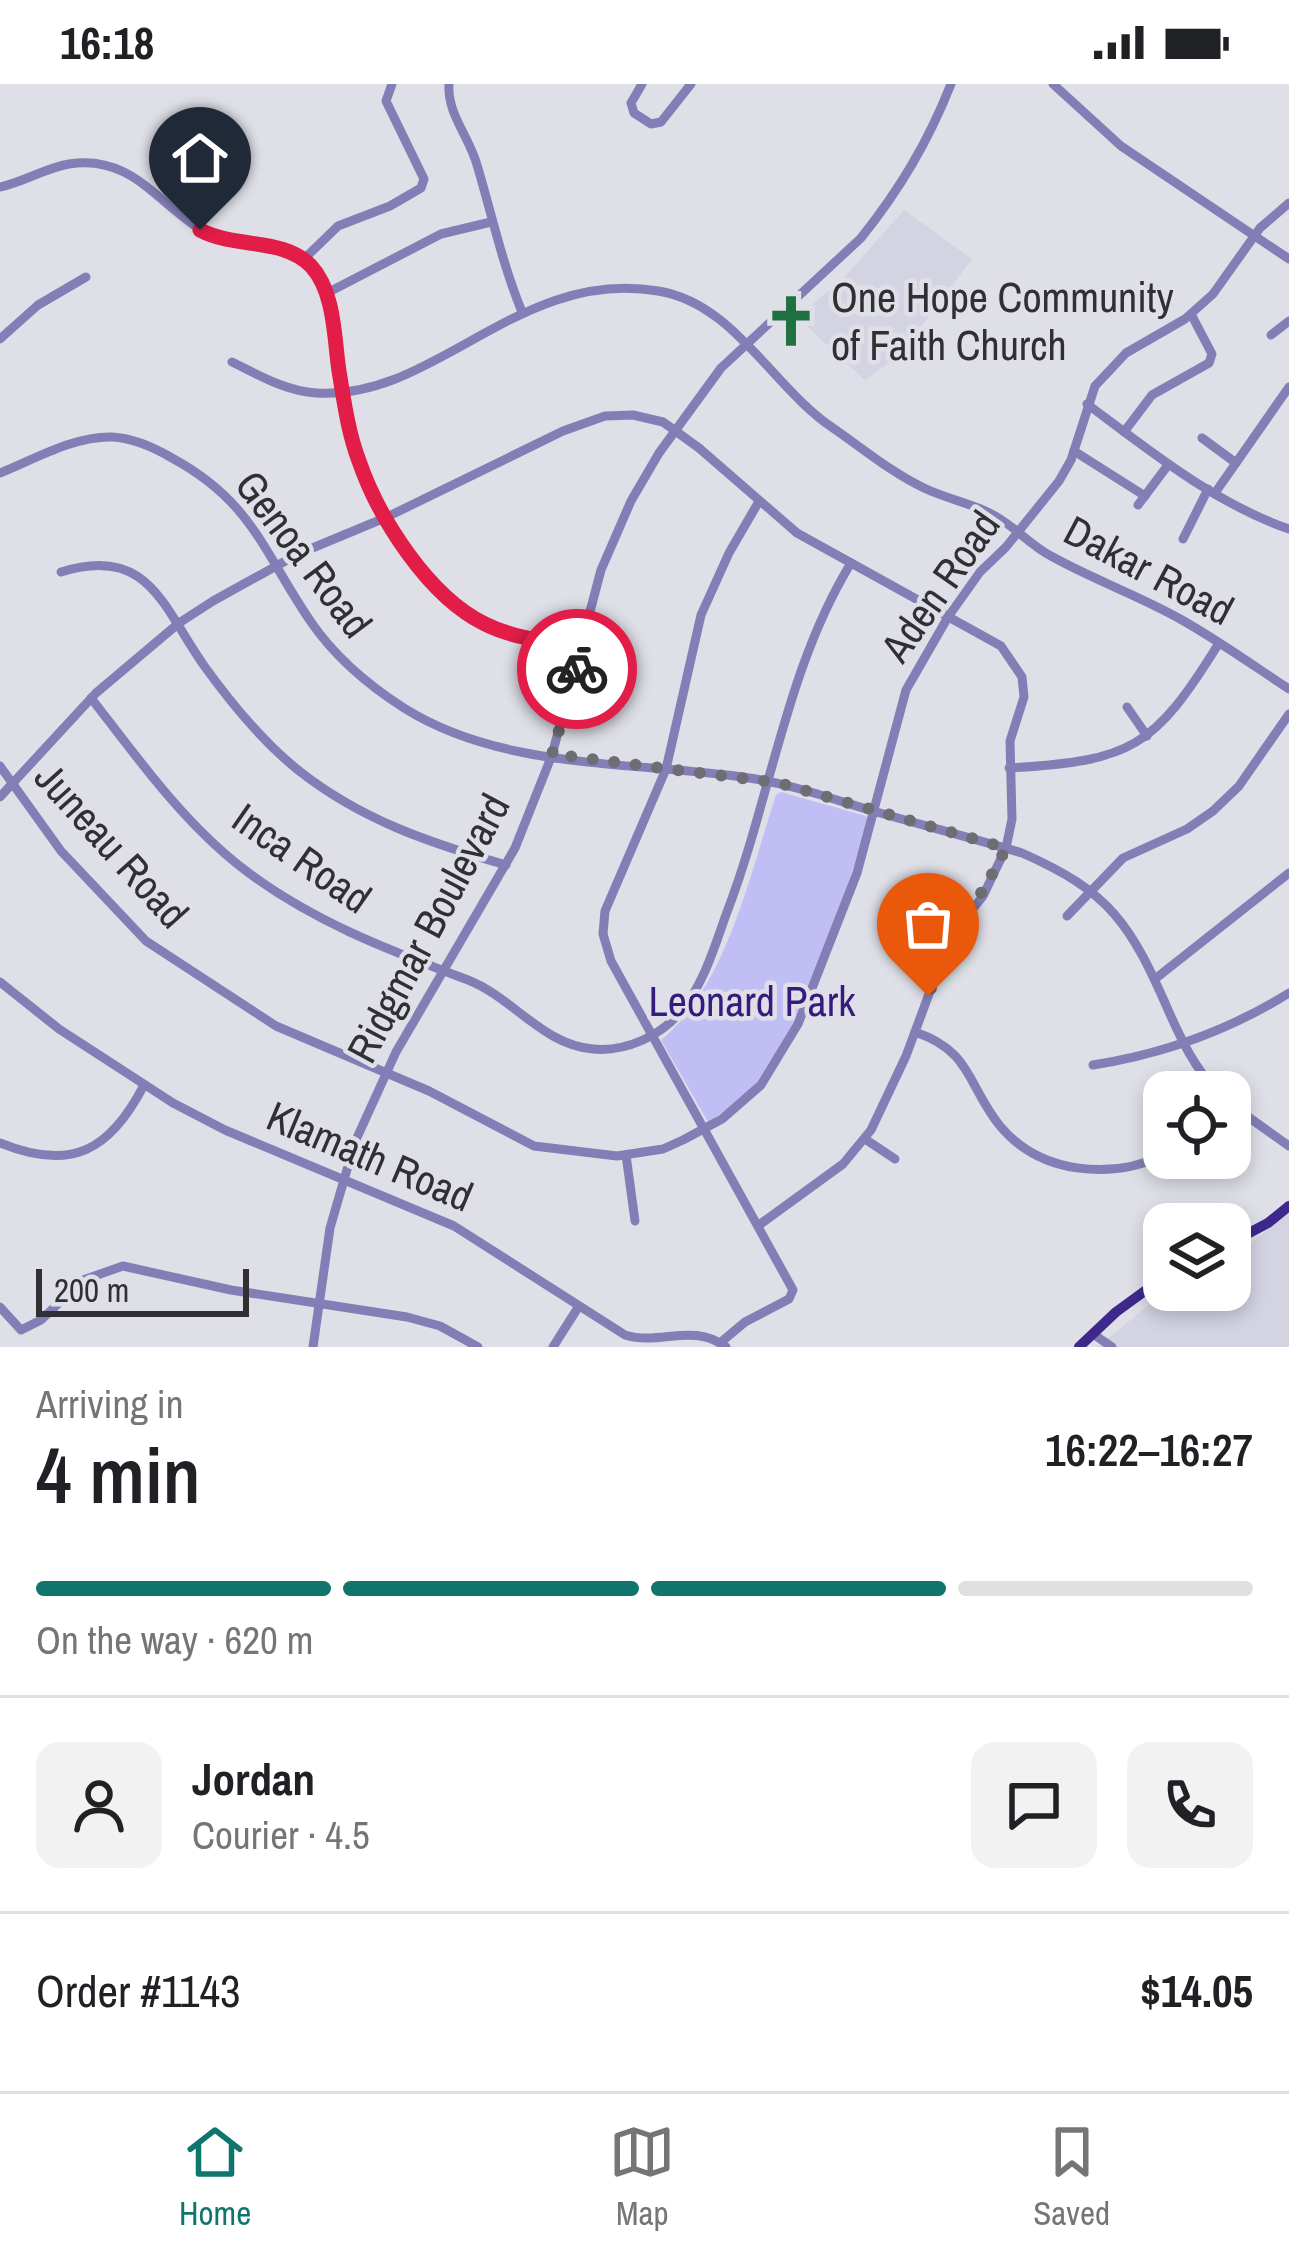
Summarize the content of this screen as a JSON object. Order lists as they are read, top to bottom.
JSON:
{
  "streets": {
    "street": [
      "Genoa Road",
      "Dakar Road",
      "Aden Road",
      "Juneau Road",
      "Inca Road",
      "Ridgmar Boulevard",
      "Klamath Road"
    ]
  },
  "crossings": [
    ["Genoa Road", "Aden Road"],
    ["Genoa Road", "Ridgmar Boulevard"],
    ["Dakar Road", "Aden Road"],
    ["Dakar Road", "Ridgmar Boulevard"],
    ["Aden Road", "Juneau Road"],
    ["Juneau Road", "Ridgmar Boulevard"],
    ["Inca Road", "Ridgmar Boulevard"],
    ["Ridgmar Boulevard", "Klamath Road"]
  ],
  "parks": ["Leonard Park"],
  "places": {
    "church": ["One Hope Community of Faith Church"]
  },
  "scale_bar": "200 m",
  "page": {
    "status": "16:18",
    "scale": "200 m",
    "heading": ["4 min", "Arriving in", "16:22–16:27"],
    "panel": [
      "Jordan",
      "Courier · 4.5",
      "Order #1143",
      "$14.05"
    ],
    "bar": "On the way · 620 m",
    "tabs": ["Home", "Map", "Saved"]
  }
}
